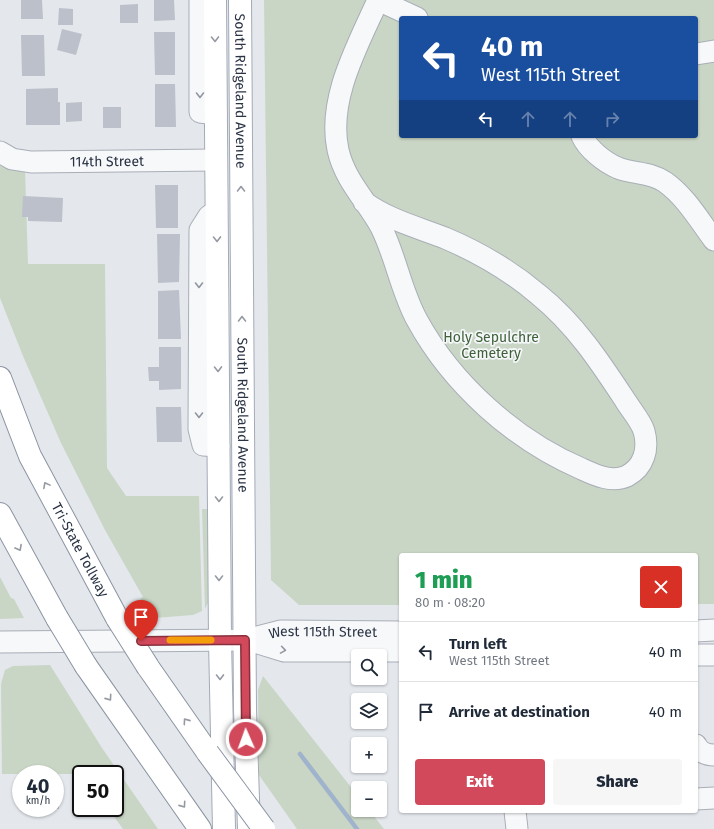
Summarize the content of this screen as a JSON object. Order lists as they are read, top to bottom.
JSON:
{
  "streets": {
    "main road": ["South Ridgeland Avenue", "Tri-State Tollway"],
    "street": ["114th Street", "West 115th Street"]
  },
  "crossings": [
    ["South Ridgeland Avenue", "114th Street"],
    ["South Ridgeland Avenue", "West 115th Street"]
  ],
  "parks": ["Holy Sepulchre Cemetery"],
  "page": {
    "turn": ["40 m", "West 115th Street"],
    "heading": ["1 min", "80 m · 08:20"],
    "list": [
      {
        "name": "Turn left",
        "note": "West 115th Street",
        "value": "40 m"
      },
      {
        "name": "Arrive at destination",
        "value": "40 m"
      }
    ],
    "map_buttons": ["+", "−"],
    "buttons": ["Exit", "Share"],
    "speed": "40 km/h",
    "limit": "50"
  }
}
